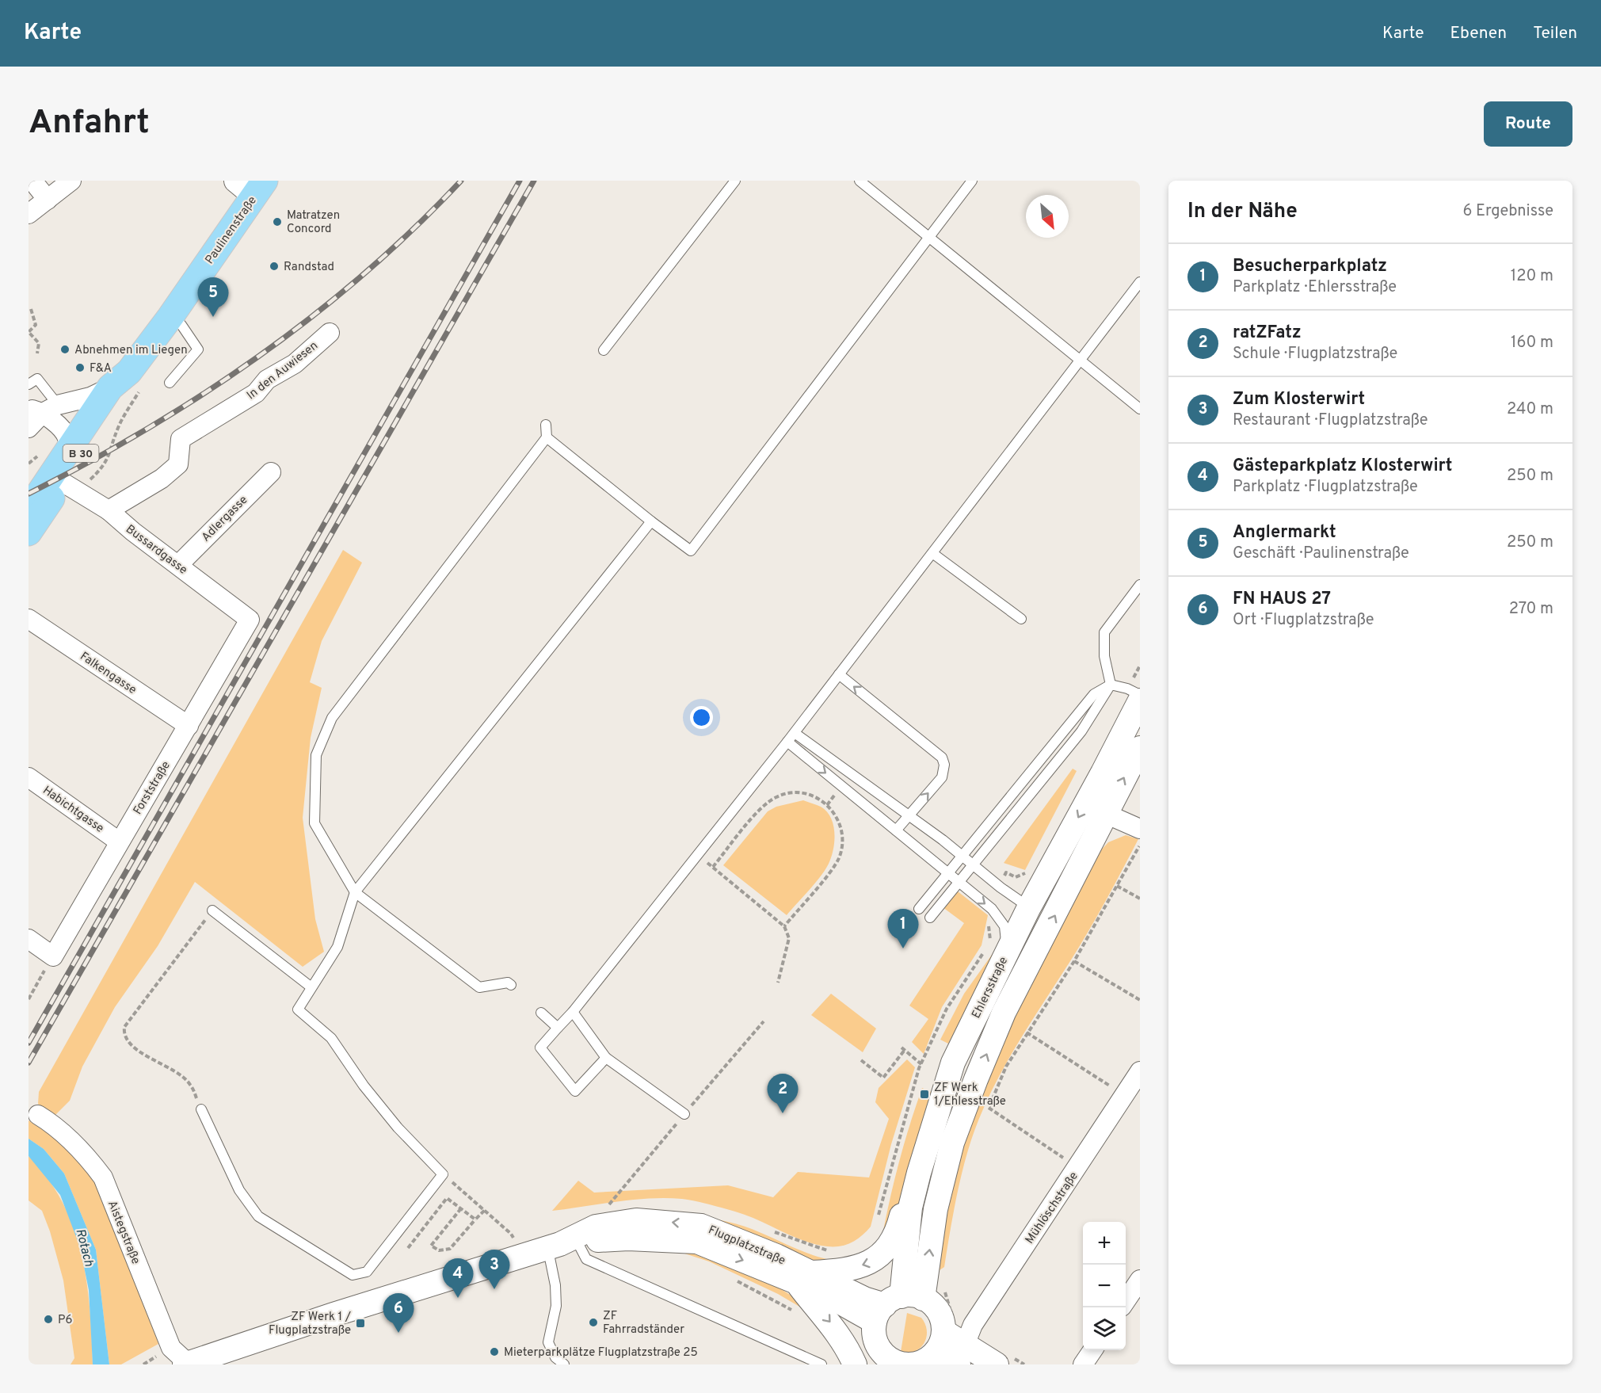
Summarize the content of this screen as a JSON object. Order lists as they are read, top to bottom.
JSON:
{
  "streets": {
    "main road": ["Paulinenstraße", "B 30"],
    "street": [
      "In den Auwiesen",
      "Adlergasse",
      "Bussardgasse",
      "Falkengasse",
      "Forststraße",
      "Habichtgasse",
      "Ehlersstraße",
      "Mühlöschstraße",
      "Aistegstraße",
      "Flugplatzstraße"
    ]
  },
  "crossings": [
    ["Paulinenstraße", "Bussardgasse"],
    ["In den Auwiesen", "Bussardgasse"],
    ["Adlergasse", "Bussardgasse"],
    ["Bussardgasse", "Forststraße"],
    ["Falkengasse", "Forststraße"],
    ["Forststraße", "Habichtgasse"],
    ["Ehlersstraße", "Flugplatzstraße"],
    ["Aistegstraße", "Flugplatzstraße"]
  ],
  "water": ["Rotach"],
  "places": {
    "other": [
      "Matratzen Concord",
      "Randstad",
      "Abnehmen im Liegen",
      "F&A",
      "P6",
      "ZF Fahrradständer",
      "Mieterparkplätze Flugplatzstraße 25"
    ],
    "transit": ["ZF Werk 1/Ehlesstraße", "ZF Werk 1 / Flugplatzstraße"]
  },
  "north": "bottom right",
  "page": {
    "header": "Karte",
    "nav": ["Karte", "Ebenen", "Teilen"],
    "buttons": "Route",
    "title": "Anfahrt",
    "heading": ["In der Nähe", "6 Ergebnisse"],
    "list": [
      {
        "mark": "1",
        "name": "Besucherparkplatz",
        "note": "Parkplatz · Ehlersstraße",
        "value": "120 m"
      },
      {
        "mark": "2",
        "name": "ratZFatz",
        "note": "Schule · Flugplatzstraße",
        "value": "160 m"
      },
      {
        "mark": "3",
        "name": "Zum Klosterwirt",
        "note": "Restaurant · Flugplatzstraße",
        "value": "240 m"
      },
      {
        "mark": "4",
        "name": "Gästeparkplatz Klosterwirt",
        "note": "Parkplatz · Flugplatzstraße",
        "value": "250 m"
      },
      {
        "mark": "5",
        "name": "Anglermarkt",
        "note": "Geschäft · Paulinenstraße",
        "value": "250 m"
      },
      {
        "mark": "6",
        "name": "FN HAUS 27",
        "note": "Ort · Flugplatzstraße",
        "value": "270 m"
      }
    ],
    "pins": [
      "5",
      "1",
      "2",
      "3",
      "4",
      "6"
    ],
    "map_buttons": ["+", "−"]
  }
}
